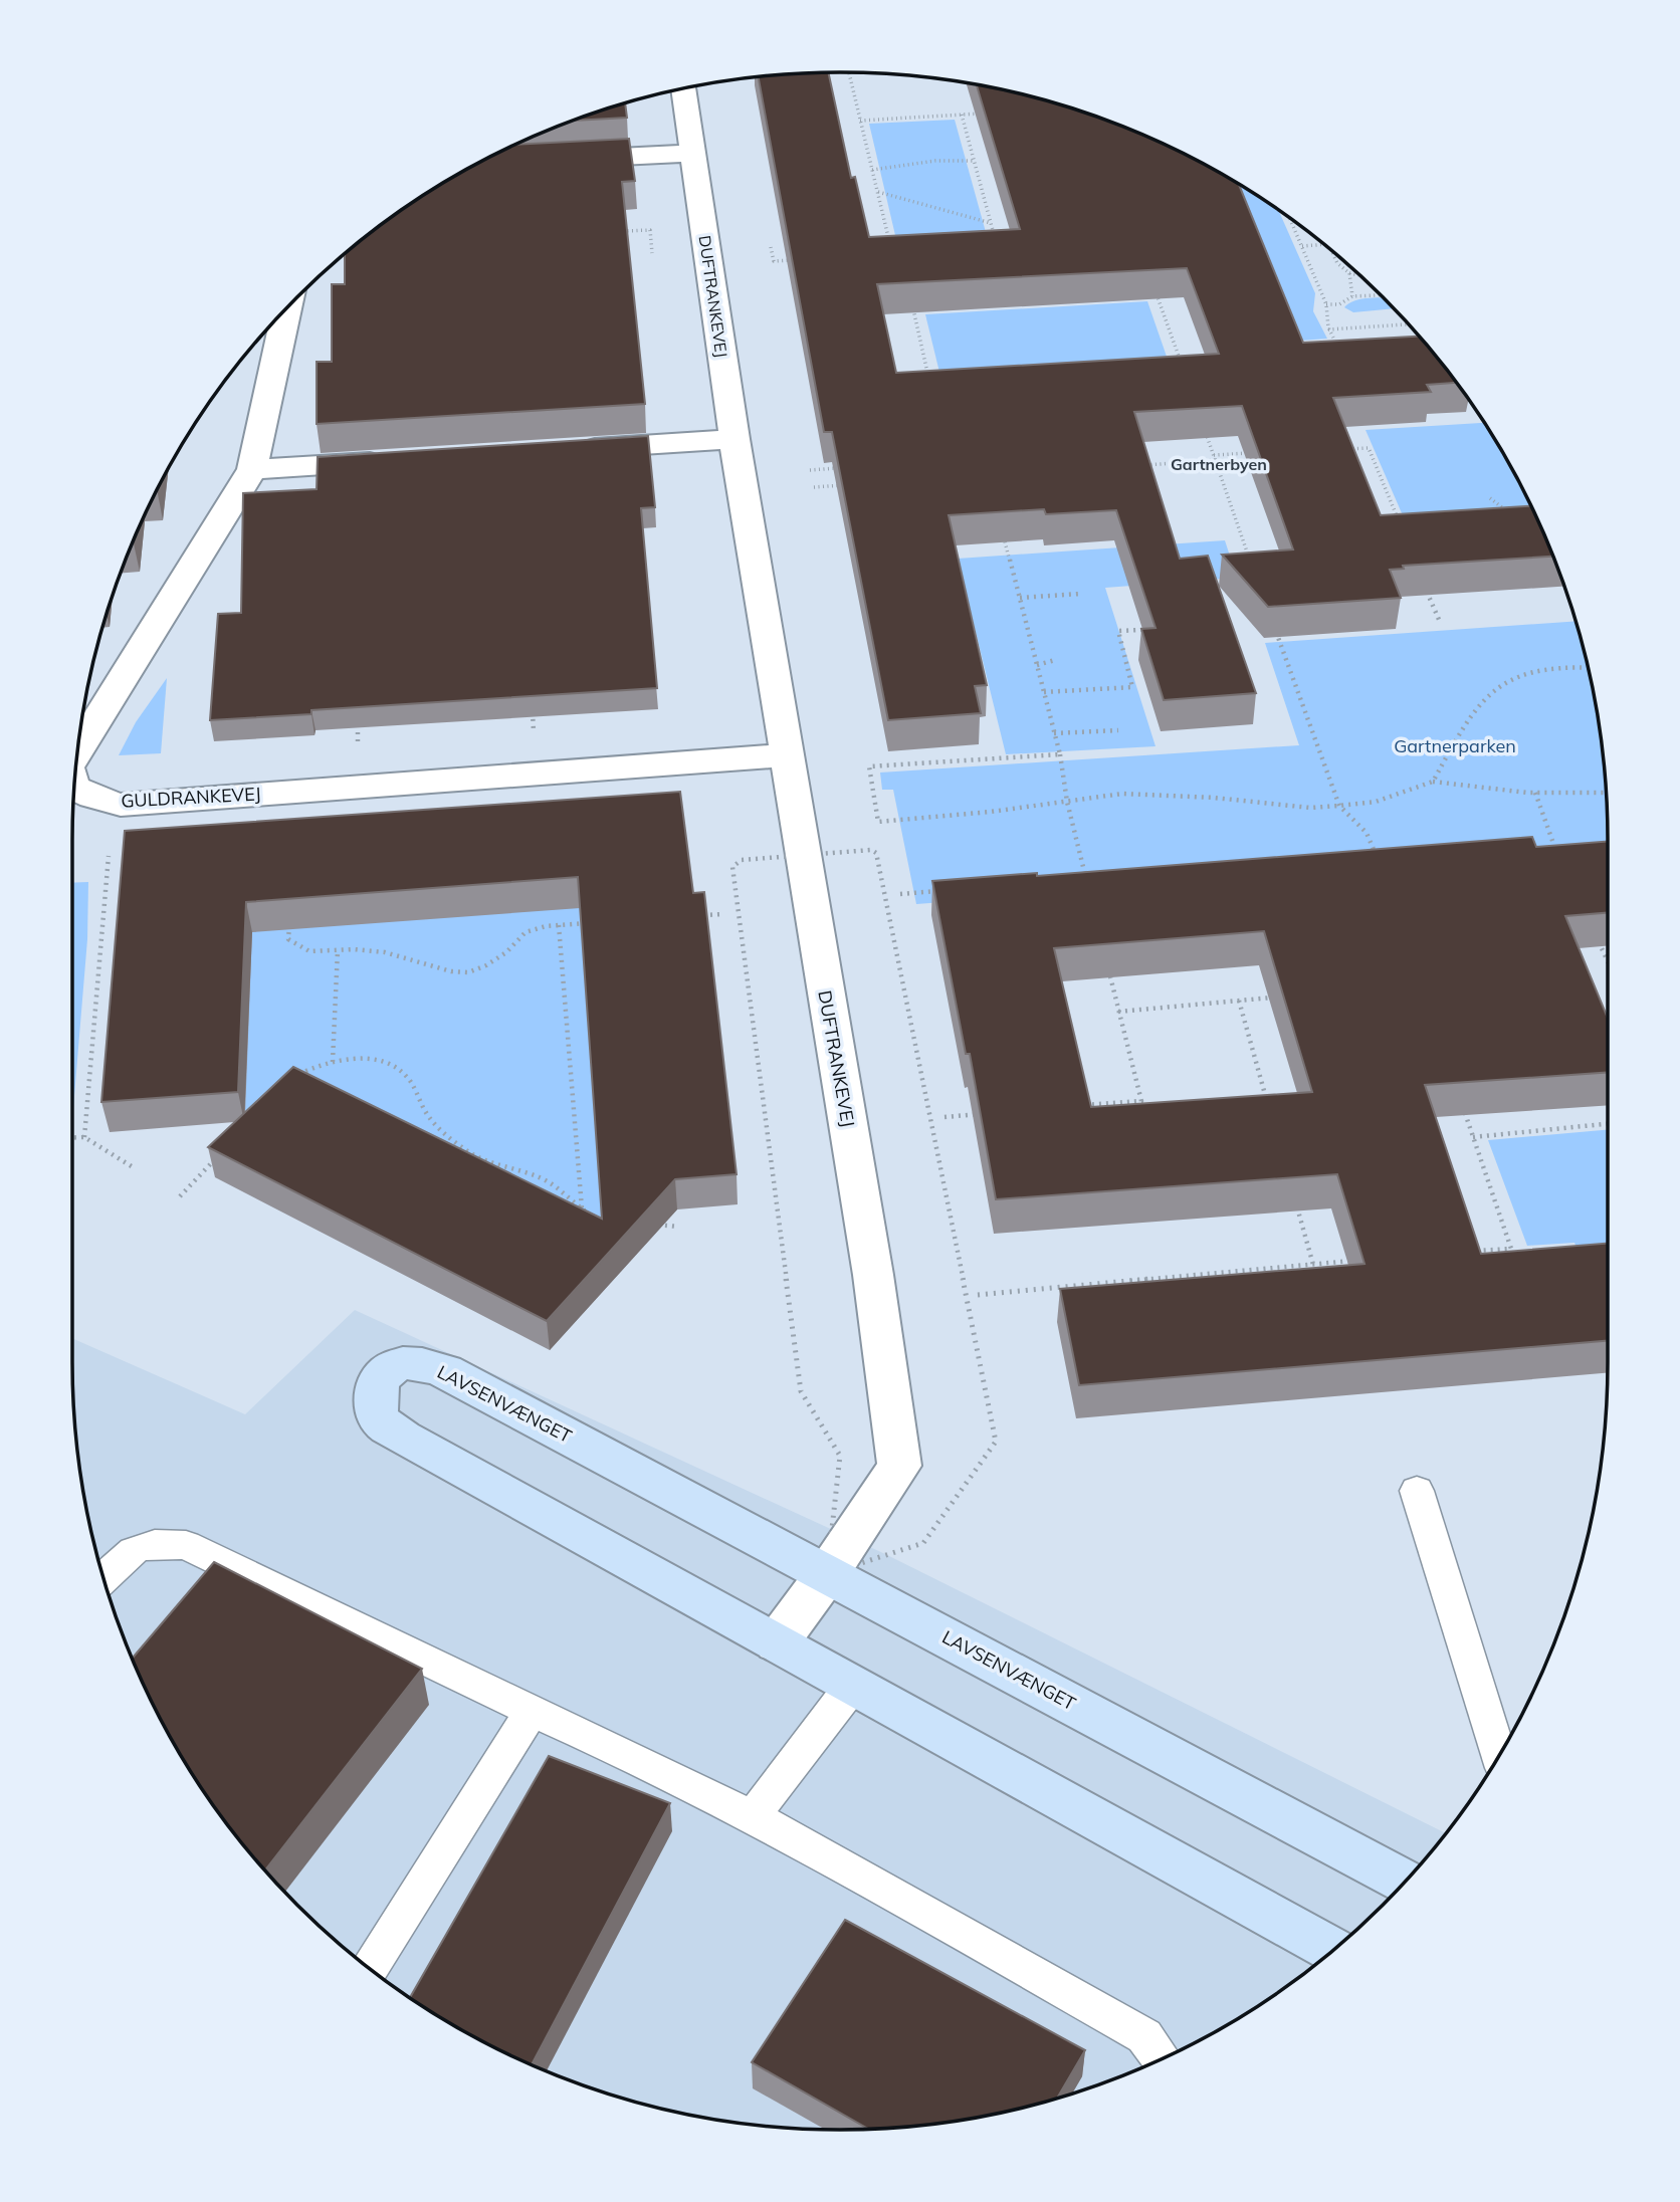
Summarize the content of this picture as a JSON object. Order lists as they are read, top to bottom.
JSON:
{
  "streets": {
    "street": ["DUFTRANKEVEJ", "GULDRANKEVEJ", "LAVSENVÆNGET"]
  },
  "crossings": [
    ["DUFTRANKEVEJ", "GULDRANKEVEJ"],
    ["DUFTRANKEVEJ", "LAVSENVÆNGET"]
  ],
  "districts": ["Gartnerbyen"],
  "parks": ["Gartnerparken"]
}
